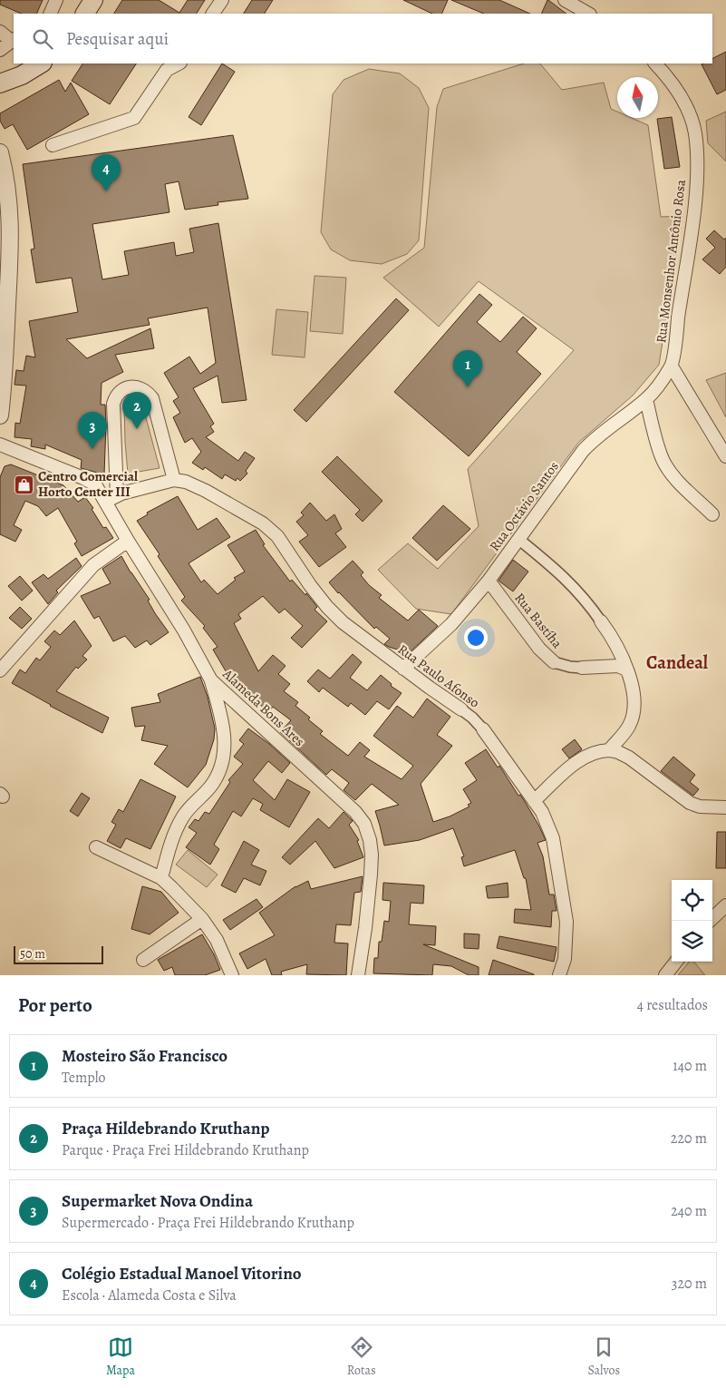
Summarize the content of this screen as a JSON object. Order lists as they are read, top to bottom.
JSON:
{
  "streets": {
    "street": [
      "Rua Monsenhor Antônio Rosa",
      "Rua Octávio Santos",
      "Rua Bastíha",
      "Rua Paulo Afonso",
      "Alameda Bons Ares"
    ]
  },
  "crossings": [
    ["Rua Monsenhor Antônio Rosa", "Rua Octávio Santos"],
    ["Rua Octávio Santos", "Rua Bastíha"],
    ["Rua Octávio Santos", "Rua Paulo Afonso"]
  ],
  "districts": ["Candeal"],
  "places": {
    "shop": ["Centro Comercial Horto Center III"]
  },
  "scale_bar": "50 m",
  "north": "top",
  "page": {
    "search": "Pesquisar aqui",
    "pins": [
      "4",
      "1",
      "2",
      "3"
    ],
    "scale": "50 m",
    "heading": ["Por perto", "4 resultados"],
    "list": [
      {
        "mark": "1",
        "name": "Mosteiro São Francisco",
        "note": "Templo",
        "value": "140 m"
      },
      {
        "mark": "2",
        "name": "Praça Hildebrando Kruthanp",
        "note": "Parque · Praça Frei Hildebrando Kruthanp",
        "value": "220 m"
      },
      {
        "mark": "3",
        "name": "Supermarket Nova Ondina",
        "note": "Supermercado · Praça Frei Hildebrando Kruthanp",
        "value": "240 m"
      },
      {
        "mark": "4",
        "name": "Colégio Estadual Manoel Vitorino",
        "note": "Escola · Alameda Costa e Silva",
        "value": "320 m"
      }
    ],
    "nav": ["Mapa", "Rotas", "Salvos"]
  }
}
